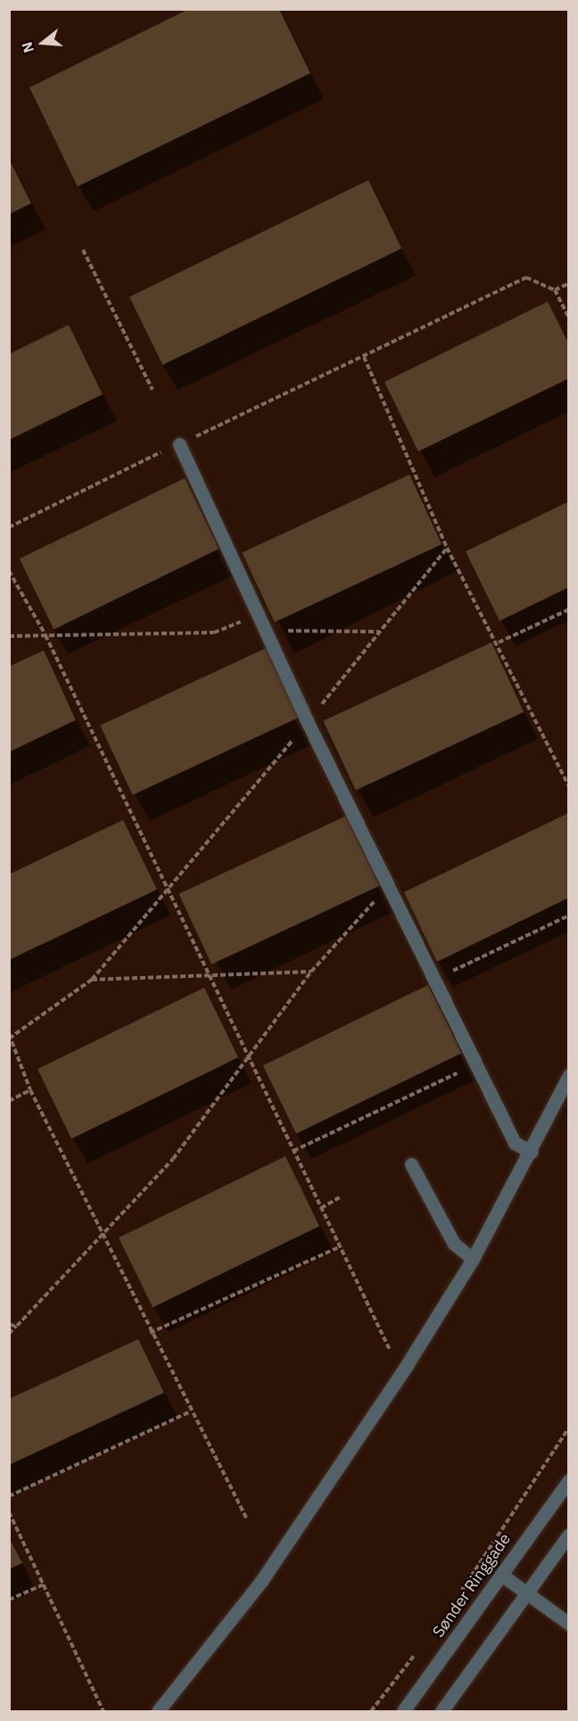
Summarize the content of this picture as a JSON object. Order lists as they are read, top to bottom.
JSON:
{
  "streets": {
    "street": ["Sønder Ringgade"]
  },
  "north": "left"
}
